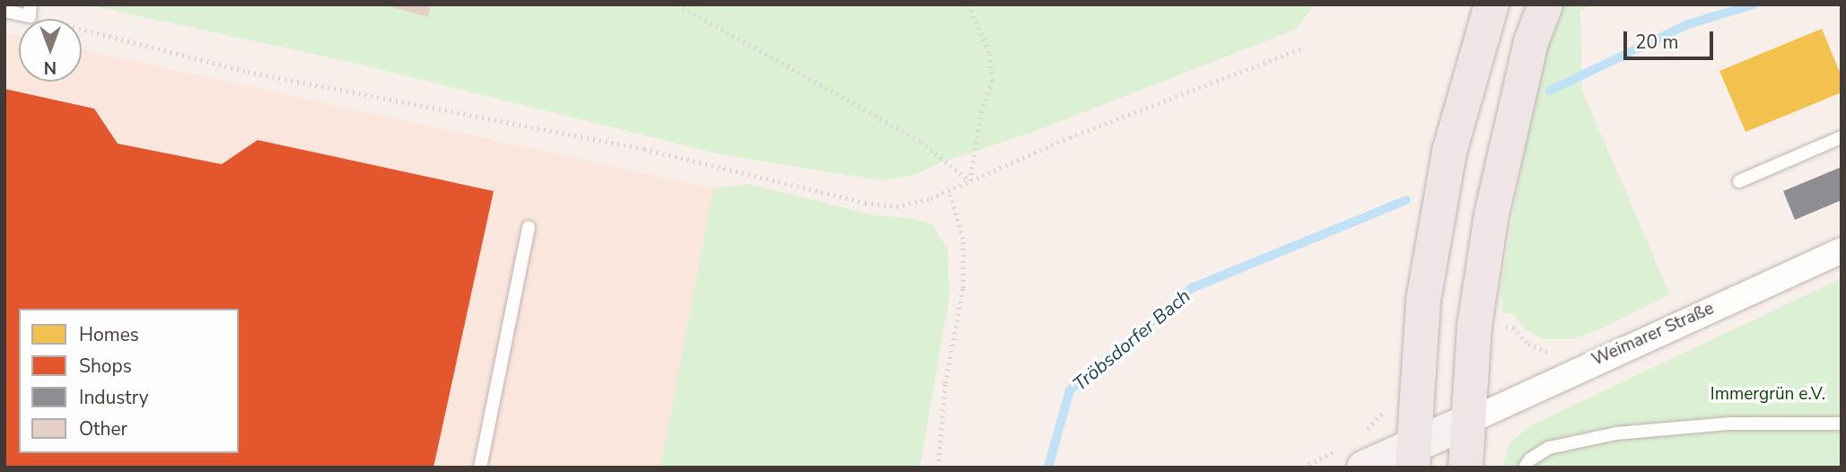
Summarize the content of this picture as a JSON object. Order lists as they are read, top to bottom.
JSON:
{
  "streets": {
    "street": ["Weimarer Straße"]
  },
  "water": ["Tröbsdorfer Bach"],
  "parks": ["Immergrün e.V."],
  "legend": [
    "Homes",
    "Shops",
    "Industry",
    "Other"
  ],
  "scale_bar": "20 m",
  "north": "bottom"
}
